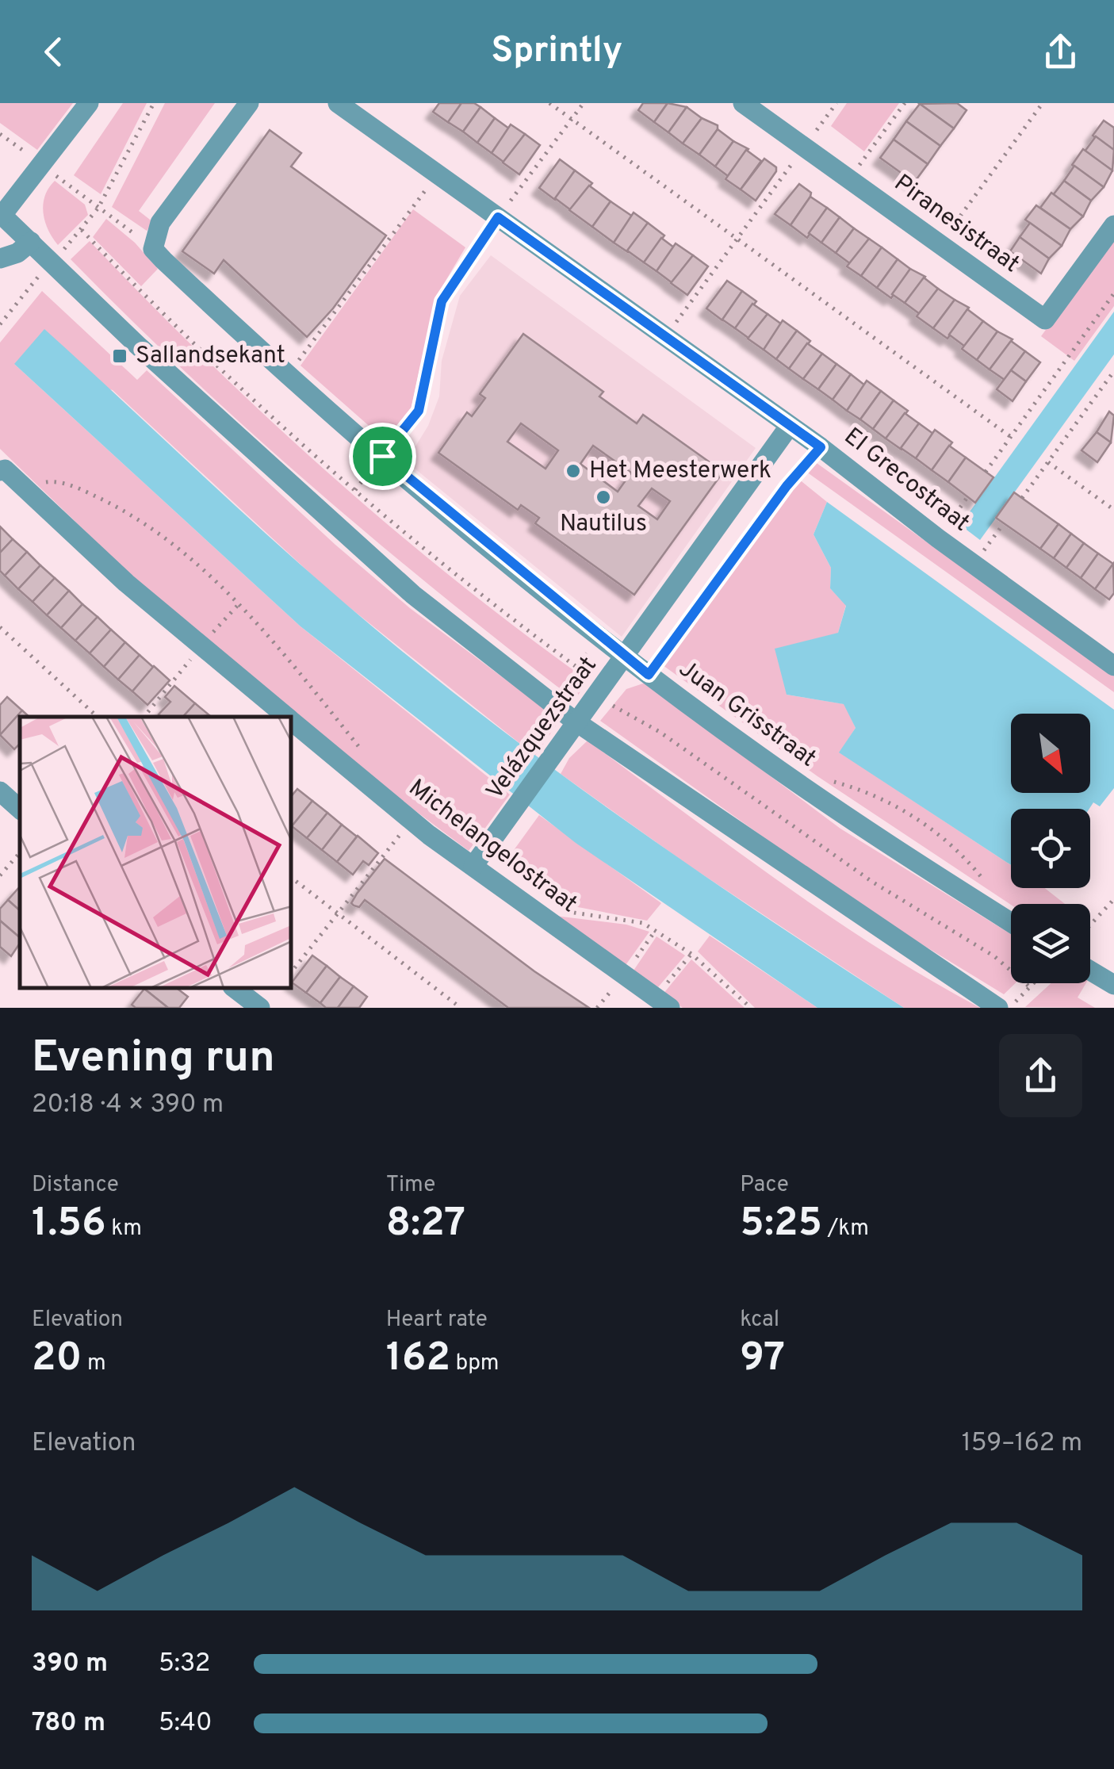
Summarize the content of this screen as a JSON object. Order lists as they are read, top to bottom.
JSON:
{
  "streets": {
    "street": [
      "Piranesistraat",
      "El Grecostraat",
      "Juan Grisstraat",
      "Velázquezstraat",
      "Michelangelostraat"
    ]
  },
  "crossings": [
    ["El Grecostraat", "Velázquezstraat"],
    ["Juan Grisstraat", "Velázquezstraat"],
    ["Velázquezstraat", "Michelangelostraat"]
  ],
  "places": {
    "transit": ["Sallandsekant"],
    "other": ["Het Meesterwerk", "Nautilus"]
  },
  "north": "bottom right",
  "page": {
    "header": "Sprintly",
    "heading": ["Evening run", "20:18 · 4 × 390 m"],
    "stats": [
      ["Distance", "1.56 km"],
      ["Time", "8:27"],
      ["Pace", "5:25 /km"],
      ["Elevation", "20 m"],
      ["Heart rate", "162 bpm"],
      ["kcal", "97"]
    ],
    "chart": ["Elevation", "159–162 m"],
    "list": [
      {
        "name": "390 m",
        "note": "5:32"
      },
      {
        "name": "780 m",
        "note": "5:40"
      }
    ]
  }
}
